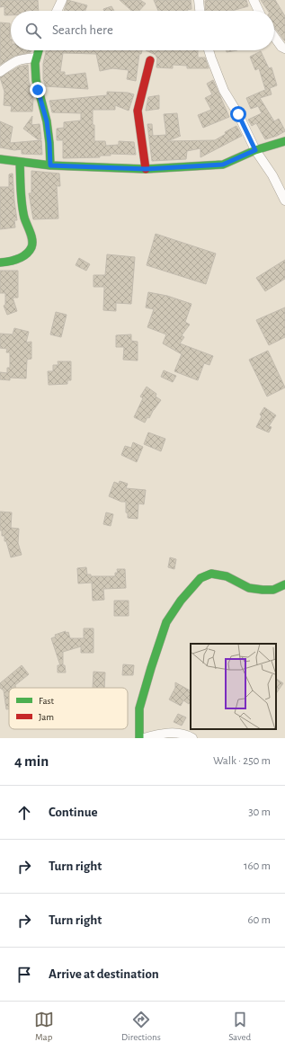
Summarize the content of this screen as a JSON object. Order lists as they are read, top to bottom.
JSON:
{
  "legend": ["Fast", "Jam"],
  "page": {
    "search": "Search here",
    "heading": ["4 min", "Walk · 250 m"],
    "list": [
      ["Continue", "30 m"],
      ["Turn right", "160 m"],
      ["Turn right", "60 m"],
      "Arrive at destination"
    ],
    "nav": ["Map", "Directions", "Saved"]
  }
}
